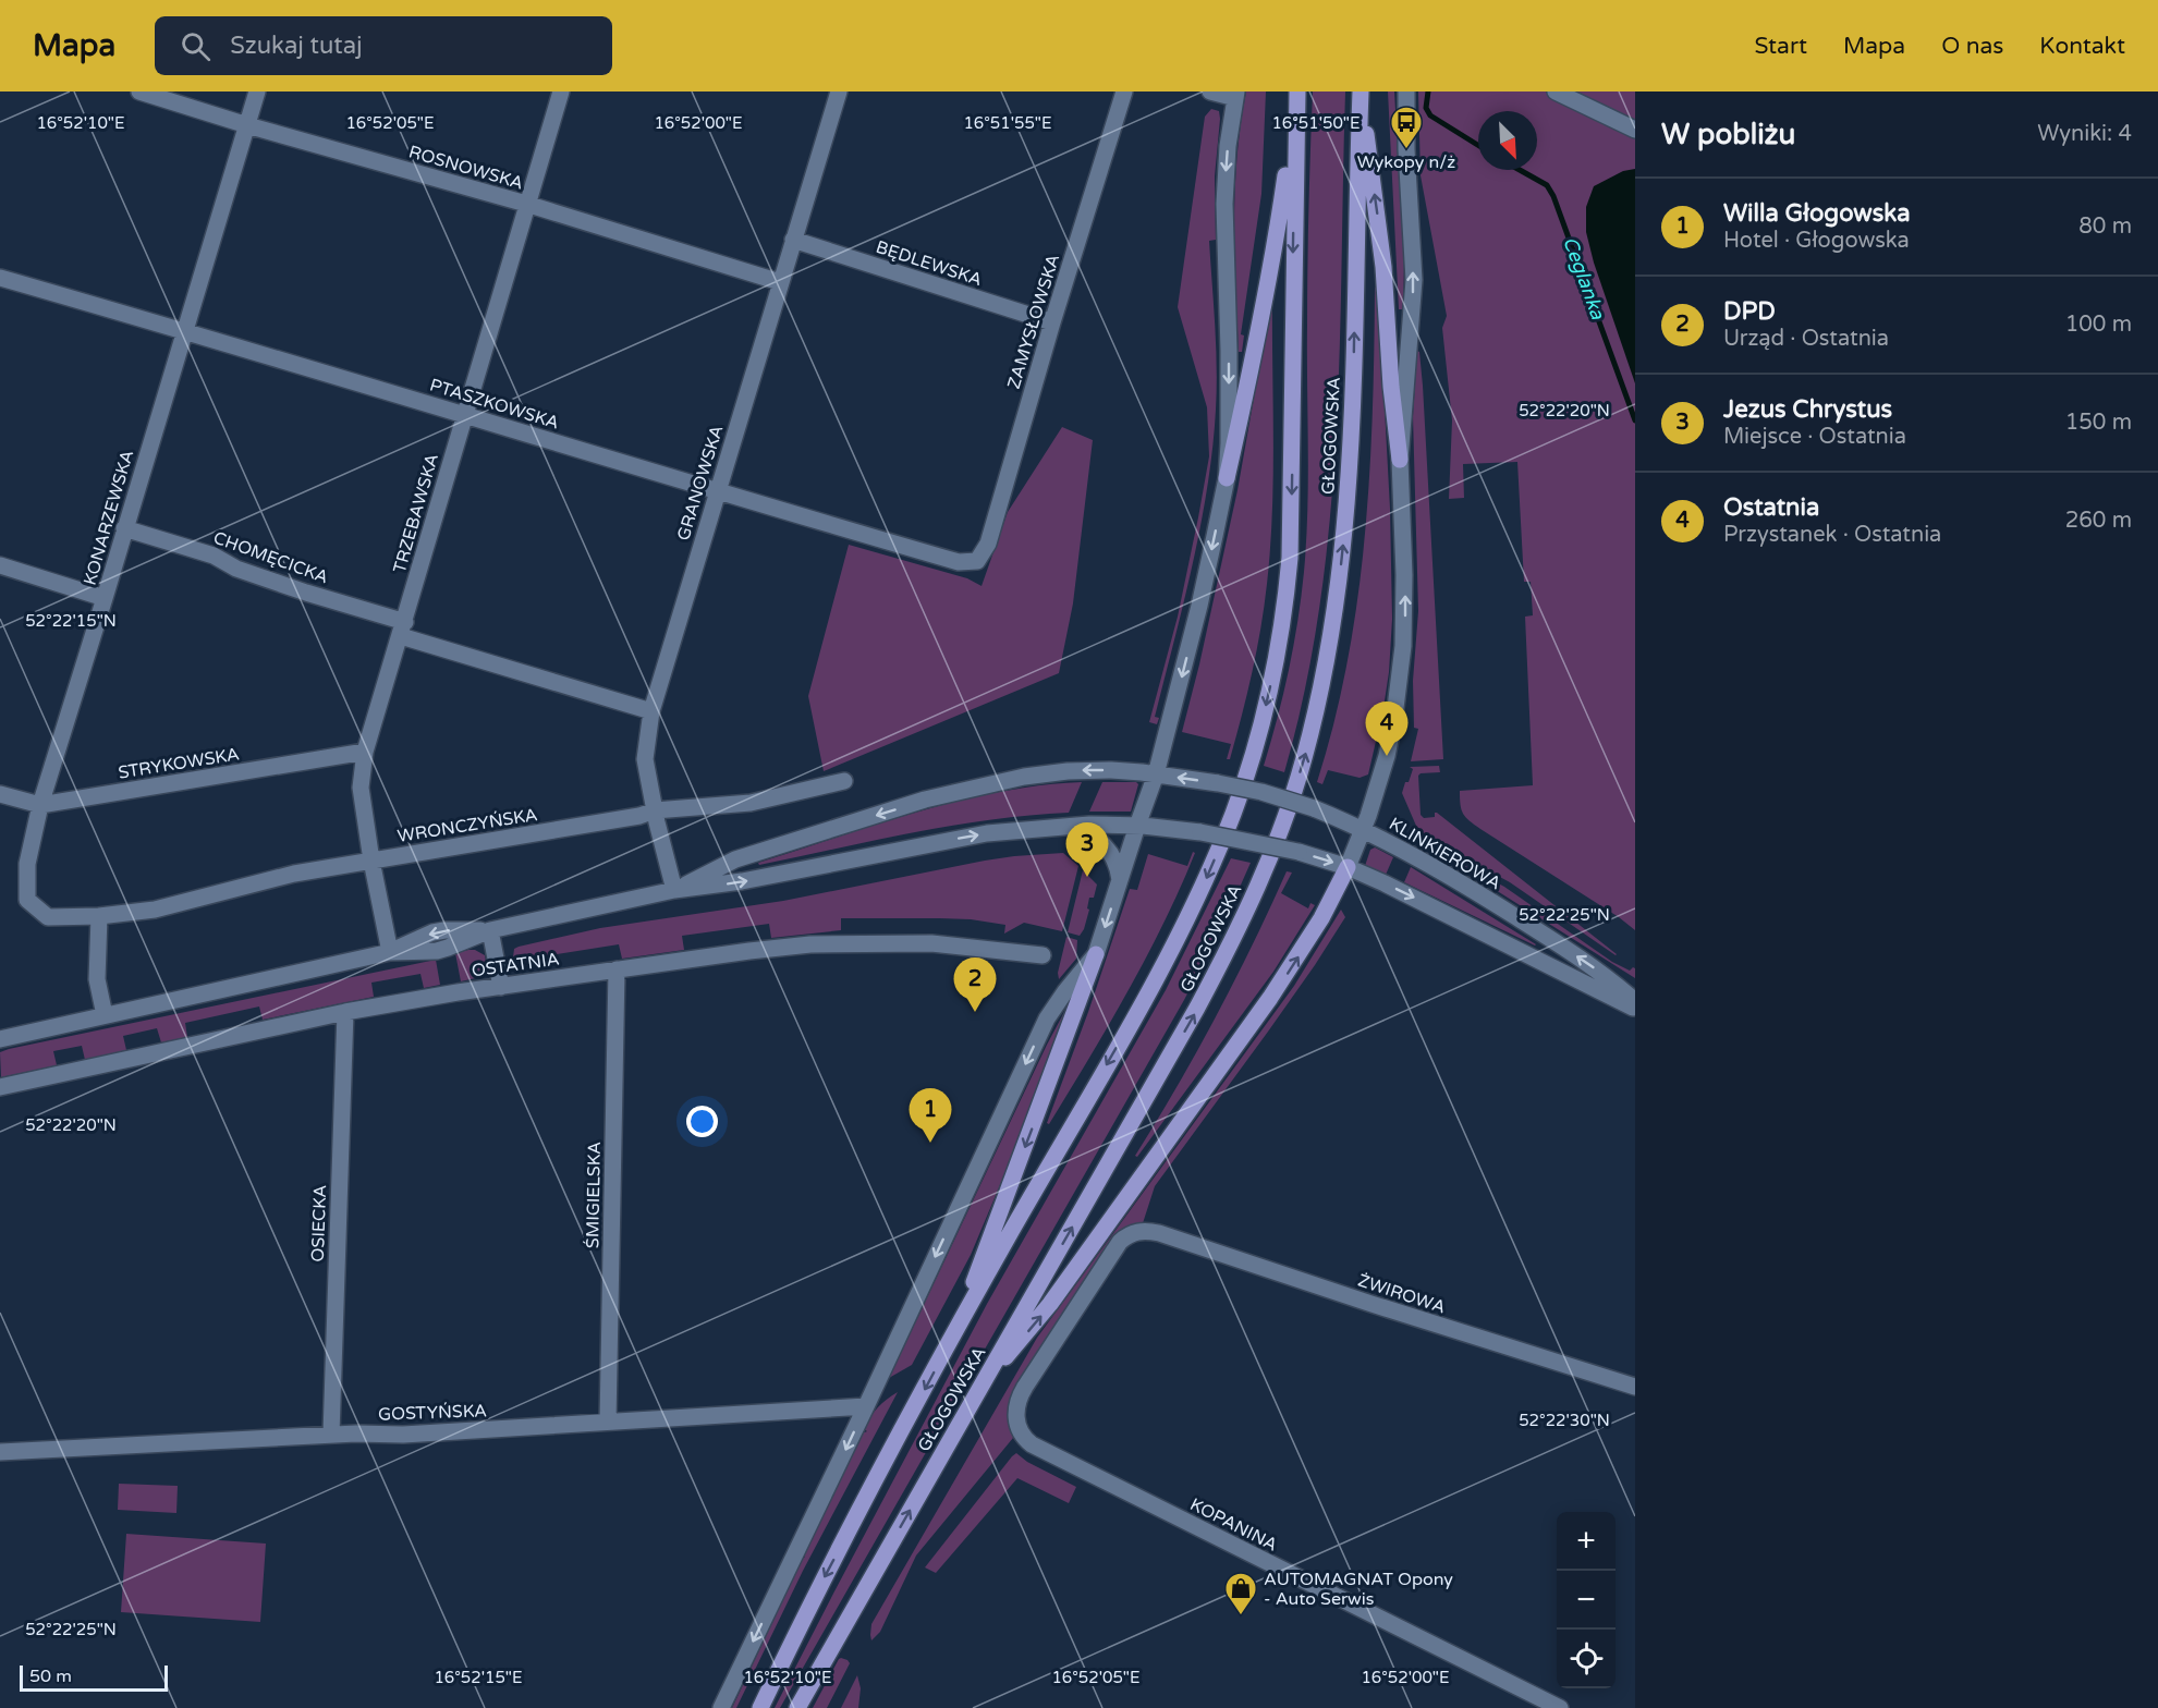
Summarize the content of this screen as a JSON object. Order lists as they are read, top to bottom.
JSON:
{
  "streets": {
    "main road": ["GŁOGOWSKA"],
    "street": [
      "ROSNOWSKA",
      "BĘDLEWSKA",
      "ZAMYSŁOWSKA",
      "PTASZKOWSKA",
      "GRANOWSKA",
      "TRZEBAWSKA",
      "KONARZEWSKA",
      "CHOMĘCICKA",
      "STRYKOWSKA",
      "WRONCZYŃSKA",
      "KLINKIEROWA",
      "OSTATNIA",
      "ŚMIGIELSKA",
      "OSIECKA",
      "ŻWIROWA",
      "GOSTYŃSKA",
      "KOPANINA"
    ]
  },
  "crossings": [
    ["ROSNOWSKA", "GRANOWSKA"],
    ["ROSNOWSKA", "TRZEBAWSKA"],
    ["ROSNOWSKA", "KONARZEWSKA"],
    ["BĘDLEWSKA", "ZAMYSŁOWSKA"],
    ["BĘDLEWSKA", "GRANOWSKA"],
    ["ZAMYSŁOWSKA", "PTASZKOWSKA"],
    ["PTASZKOWSKA", "GRANOWSKA"],
    ["PTASZKOWSKA", "TRZEBAWSKA"],
    ["PTASZKOWSKA", "KONARZEWSKA"],
    ["GRANOWSKA", "CHOMĘCICKA"],
    ["GRANOWSKA", "WRONCZYŃSKA"],
    ["GRANOWSKA", "OSTATNIA"],
    ["TRZEBAWSKA", "CHOMĘCICKA"],
    ["TRZEBAWSKA", "STRYKOWSKA"],
    ["TRZEBAWSKA", "WRONCZYŃSKA"],
    ["TRZEBAWSKA", "OSTATNIA"],
    ["KONARZEWSKA", "CHOMĘCICKA"],
    ["KONARZEWSKA", "STRYKOWSKA"],
    ["KONARZEWSKA", "WRONCZYŃSKA"],
    ["KLINKIEROWA", "OSTATNIA"],
    ["OSTATNIA", "ŚMIGIELSKA"],
    ["OSTATNIA", "OSIECKA"],
    ["ŚMIGIELSKA", "GOSTYŃSKA"],
    ["OSIECKA", "GOSTYŃSKA"],
    ["ŻWIROWA", "KOPANINA"]
  ],
  "water": ["Ceglanka"],
  "places": {
    "bus stop": ["Wykopy n/ż"],
    "shop": ["AUTOMAGNAT Opony - Auto Serwis"]
  },
  "scale_bar": "50 m",
  "north": "bottom right",
  "page": {
    "header": "Mapa",
    "search": "Szukaj tutaj",
    "nav": [
      "Start",
      "Mapa",
      "O nas",
      "Kontakt"
    ],
    "heading": ["W pobliżu", "Wyniki: 4"],
    "list": [
      {
        "mark": "1",
        "name": "Willa Głogowska",
        "note": "Hotel · Głogowska",
        "value": "80 m"
      },
      {
        "mark": "2",
        "name": "DPD",
        "note": "Urząd · Ostatnia",
        "value": "100 m"
      },
      {
        "mark": "3",
        "name": "Jezus Chrystus",
        "note": "Miejsce · Ostatnia",
        "value": "150 m"
      },
      {
        "mark": "4",
        "name": "Ostatnia",
        "note": "Przystanek · Ostatnia",
        "value": "260 m"
      }
    ],
    "pins": [
      "4",
      "3",
      "2",
      "1"
    ],
    "map_buttons": ["+", "−"],
    "scale": "50 m"
  },
  "coordinates": [
    "16°52'10\"E",
    "16°52'05\"E",
    "16°52'00\"E",
    "16°51'55\"E",
    "16°51'50\"E",
    "52°22'20\"N",
    "52°22'15\"N",
    "52°22'25\"N",
    "52°22'30\"N",
    "16°52'15\"E"
  ]
}
